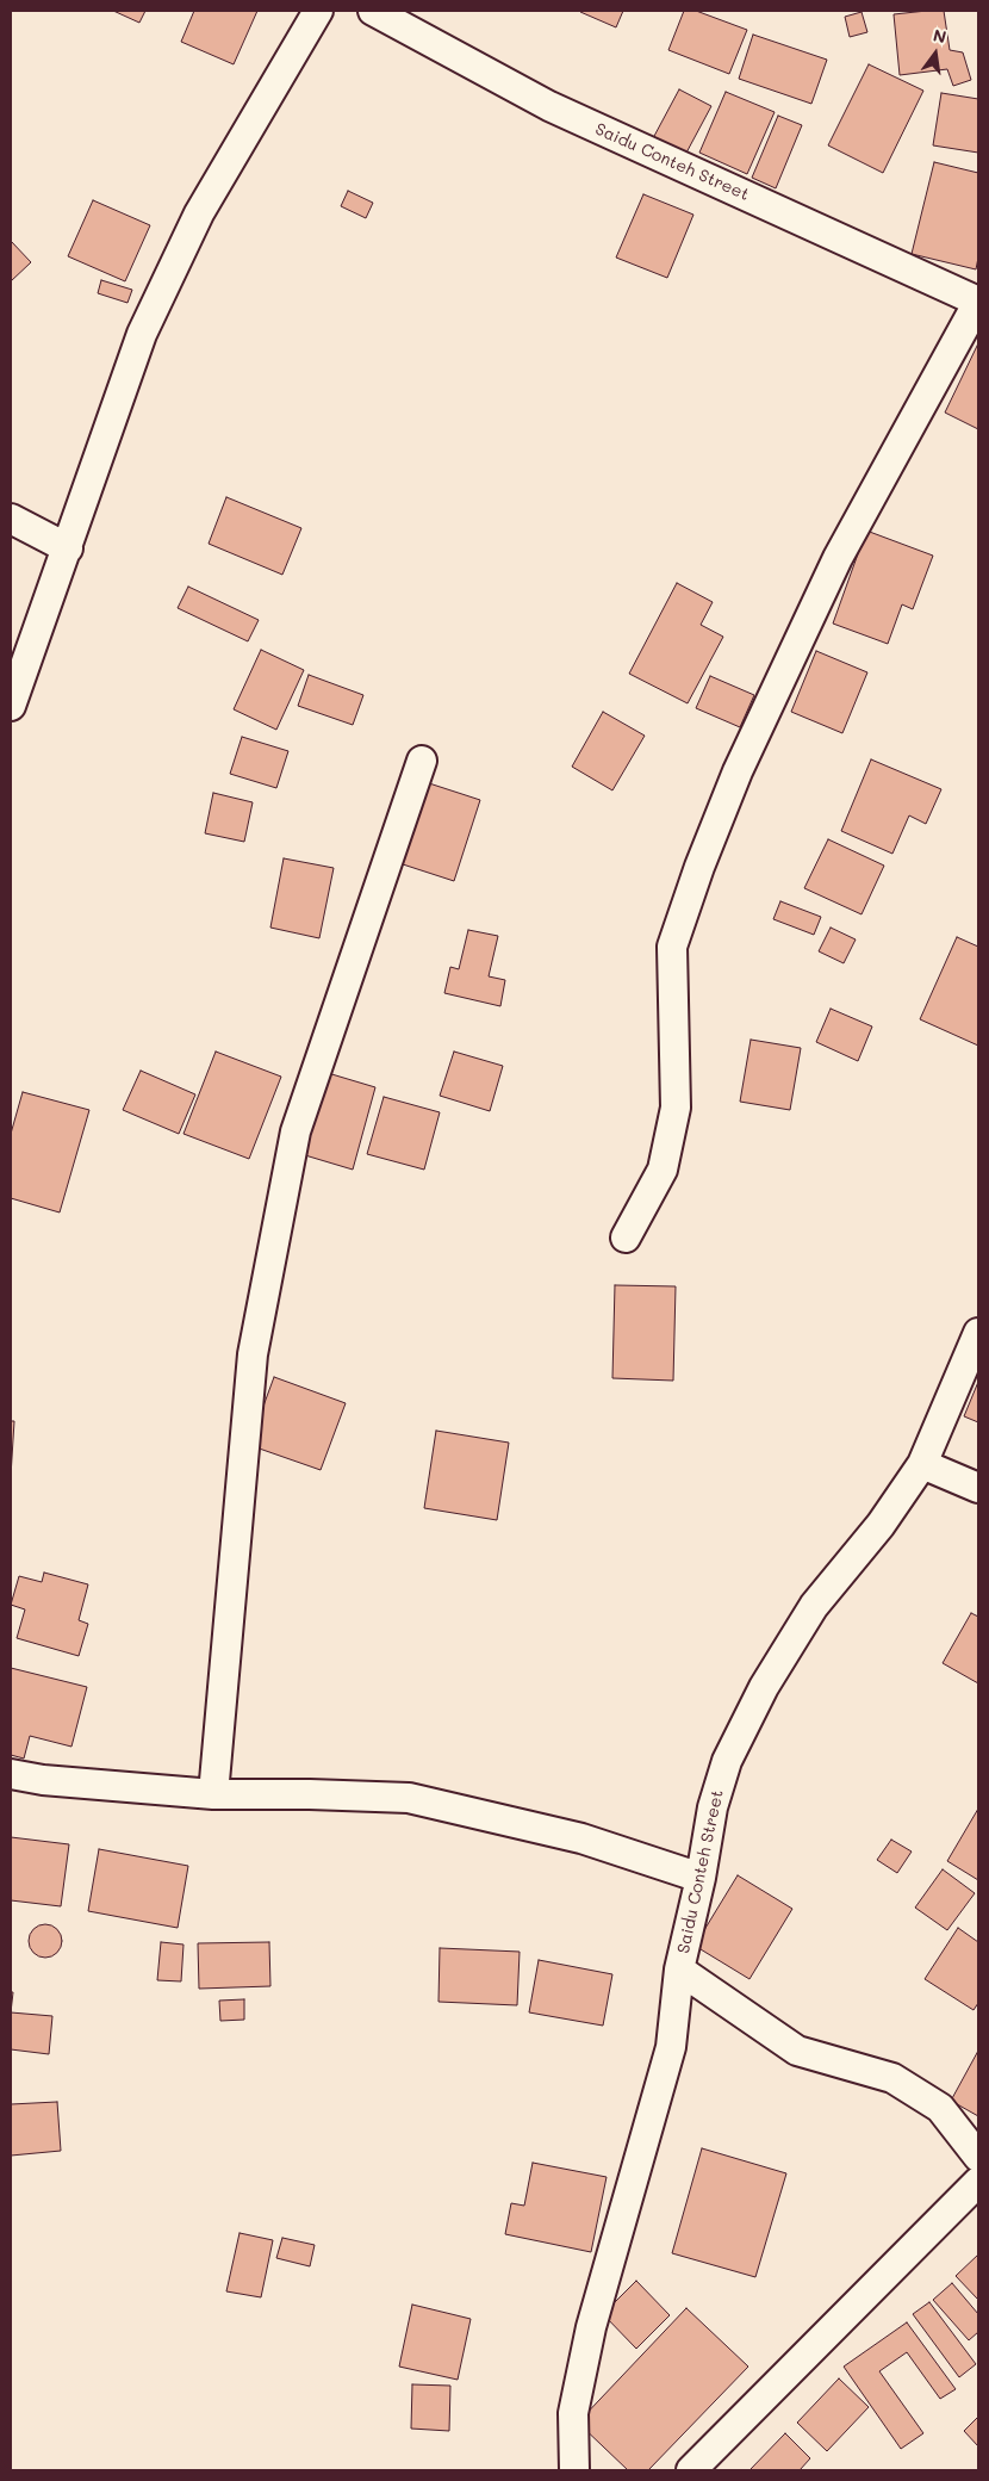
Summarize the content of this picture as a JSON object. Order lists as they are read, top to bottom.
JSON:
{
  "streets": {
    "street": ["Saidu Conteh Street"]
  },
  "north": "top"
}
